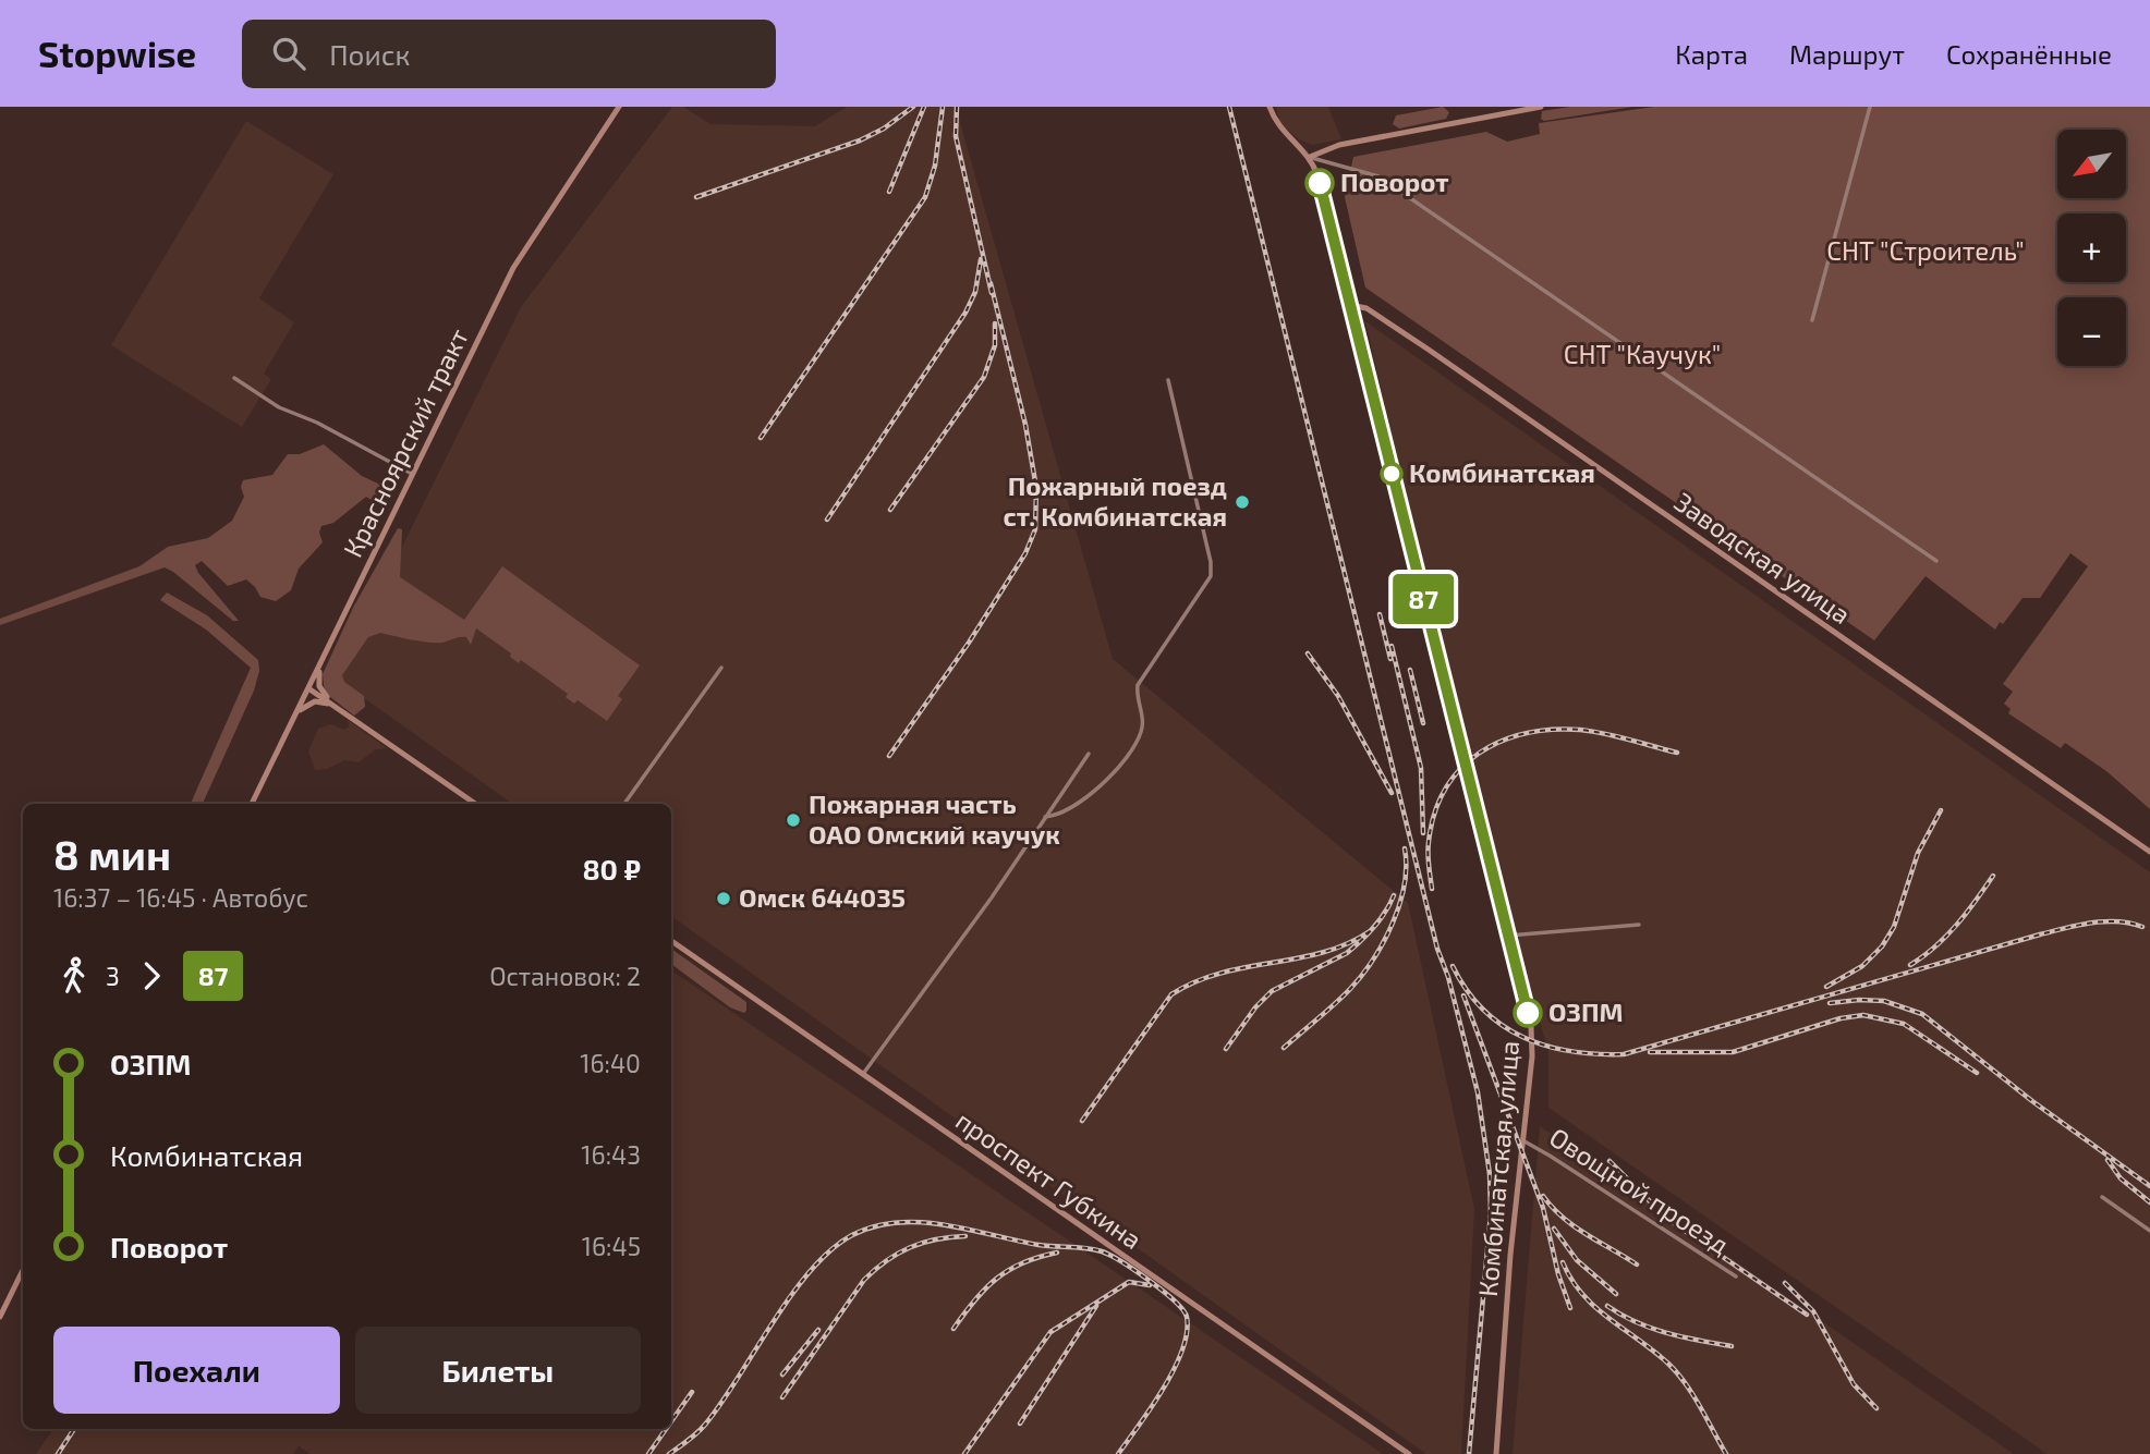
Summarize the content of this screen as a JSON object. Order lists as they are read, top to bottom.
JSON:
{
  "streets": {
    "main road": [
      "Красноярский тракт",
      "Заводская улица",
      "Комбинатская улица",
      "проспект Губкина"
    ],
    "street": ["Овощной проезд"]
  },
  "crossings": [
    ["Заводская улица", "Комбинатская улица"],
    ["Комбинатская улица", "Овощной проезд"]
  ],
  "parks": ["СНТ \"Строитель\"", "СНТ \"Каучук\""],
  "places": [
    "Поворот",
    "Комбинатская",
    "Пожарный поезд ст. Комбинатская",
    "Пожарная часть ОАО Омский каучук",
    "Омск 644035",
    "ОЗПМ"
  ],
  "lines": ["bus line 87"],
  "north": "bottom left",
  "page": {
    "header": "Stopwise",
    "search": "Поиск",
    "nav": ["Карта", "Маршрут", "Сохранённые"],
    "on_map": "87",
    "map_buttons": ["+", "−"],
    "heading": ["8 мин", "16:37 – 16:45 · Автобус", "80 ₽"],
    "legs": ["3", "87", "Остановок: 2"],
    "list": [
      {
        "name": "ОЗПМ",
        "value": "16:40"
      },
      {
        "name": "Комбинатская",
        "value": "16:43"
      },
      {
        "name": "Поворот",
        "value": "16:45"
      }
    ],
    "buttons": ["Поехали", "Билеты"]
  }
}
